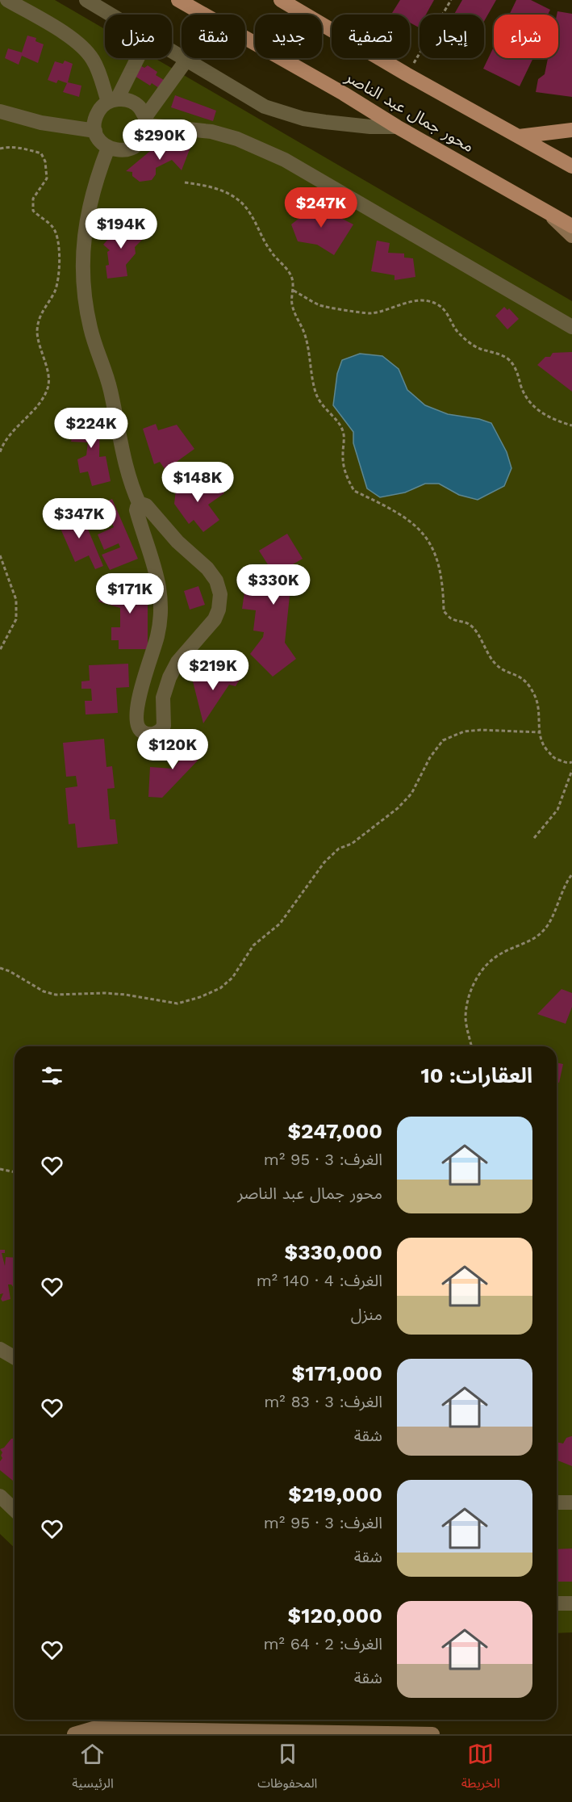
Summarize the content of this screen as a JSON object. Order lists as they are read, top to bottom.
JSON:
{
  "streets": {
    "main road": ["محور جمال عبد الناصر"]
  },
  "page": {
    "chip": [
      "شراء",
      "إيجار",
      "تصفية",
      "جديد",
      "شقة",
      "منزل"
    ],
    "price": [
      "$290K",
      "$247K",
      "$194K",
      "$224K",
      "$148K",
      "$347K",
      "$330K",
      "$171K",
      "$219K",
      "$120K"
    ],
    "heading": "العقارات: 10",
    "list": [
      {
        "name": "$247,000",
        "note": "الغرف: 3 · 95 m² · محور جمال عبد الناصر"
      },
      {
        "name": "$330,000",
        "note": "الغرف: 4 · 140 m² · منزل"
      },
      {
        "name": "$171,000",
        "note": "الغرف: 3 · 83 m² · شقة"
      },
      {
        "name": "$219,000",
        "note": "الغرف: 3 · 95 m² · شقة"
      },
      {
        "name": "$120,000",
        "note": "الغرف: 2 · 64 m² · شقة"
      }
    ],
    "tabs": ["الخريطة", "المحفوظات", "الرئيسية"]
  }
}
